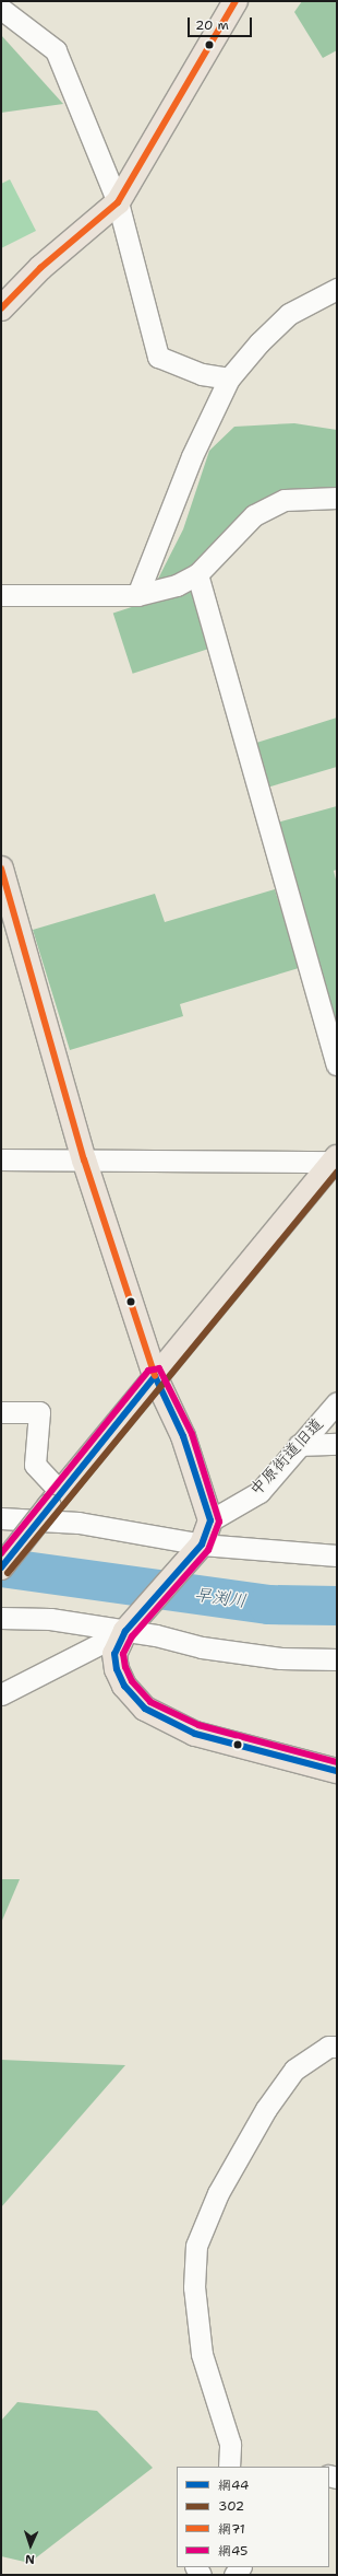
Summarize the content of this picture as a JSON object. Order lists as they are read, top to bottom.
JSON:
{
  "streets": {
    "street": ["中原街道旧道"]
  },
  "water": ["早渕川"],
  "lines": [
    "transit line 綱71",
    "transit line 302",
    "transit line 綱45",
    "transit line 綱44"
  ],
  "legend": [
    "綱44",
    "302",
    "綱71",
    "綱45"
  ],
  "scale_bar": "20 m",
  "north": "bottom"
}
